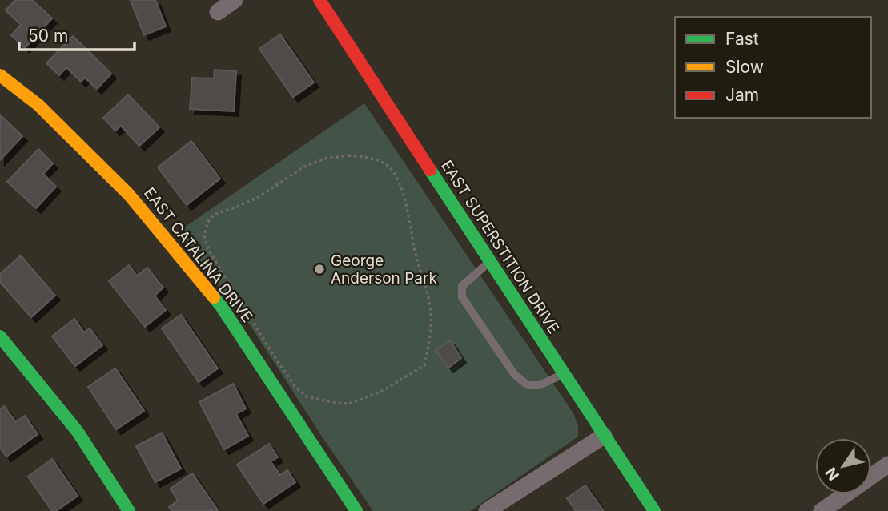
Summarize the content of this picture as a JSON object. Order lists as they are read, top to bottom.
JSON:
{
  "streets": {
    "street": ["EAST SUPERSTITION DRIVE", "EAST CATALINA DRIVE"]
  },
  "places": ["George Anderson Park"],
  "legend": ["Fast", "Slow", "Jam"],
  "scale_bar": "50 m",
  "north": "bottom left"
}
